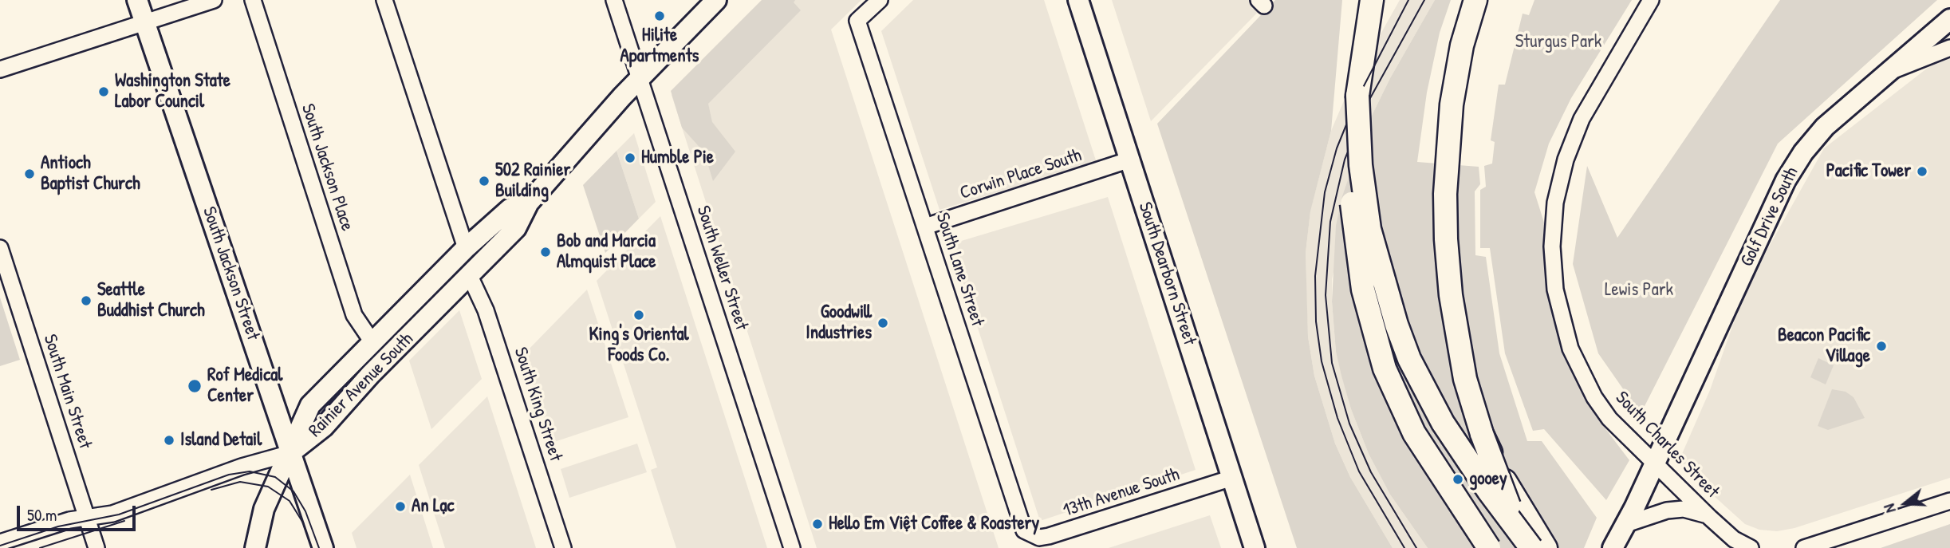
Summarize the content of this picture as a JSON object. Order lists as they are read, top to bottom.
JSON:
{
  "streets": {
    "main road": [
      "Golf Drive South",
      "South Jackson Street",
      "South Dearborn Street",
      "Rainier Avenue South"
    ],
    "street": [
      "South Jackson Place",
      "Corwin Place South",
      "South Weller Street",
      "South Lane Street",
      "South Main Street",
      "South King Street",
      "South Charles Street",
      "13th Avenue South"
    ]
  },
  "crossings": [
    ["South Jackson Place", "Rainier Avenue South"],
    ["Corwin Place South", "South Lane Street"],
    ["Corwin Place South", "South Dearborn Street"],
    ["Golf Drive South", "South Charles Street"],
    ["South Weller Street", "Rainier Avenue South"],
    ["South Lane Street", "13th Avenue South"],
    ["South Jackson Street", "Rainier Avenue South"],
    ["South Dearborn Street", "13th Avenue South"],
    ["Rainier Avenue South", "South King Street"]
  ],
  "parks": ["Sturgus Park", "Lewis Park"],
  "places": [
    "Hilite Apartments",
    "Washington State Labor Council",
    "Humble Pie",
    "Pacific Tower",
    "Antioch Baptist Church",
    "502 Rainier Building",
    "Bob and Marcia Almquist Place",
    "Seattle Buddhist Church",
    "King's Oriental Foods Co.",
    "Goodwill Industries",
    "Beacon Pacific Village",
    "Rof Medical Center",
    "Island Detail",
    "gooey",
    "An Lạc",
    "Hello Em Việt Coffee & Roastery"
  ],
  "scale_bar": "50 m",
  "north": "left"
}
